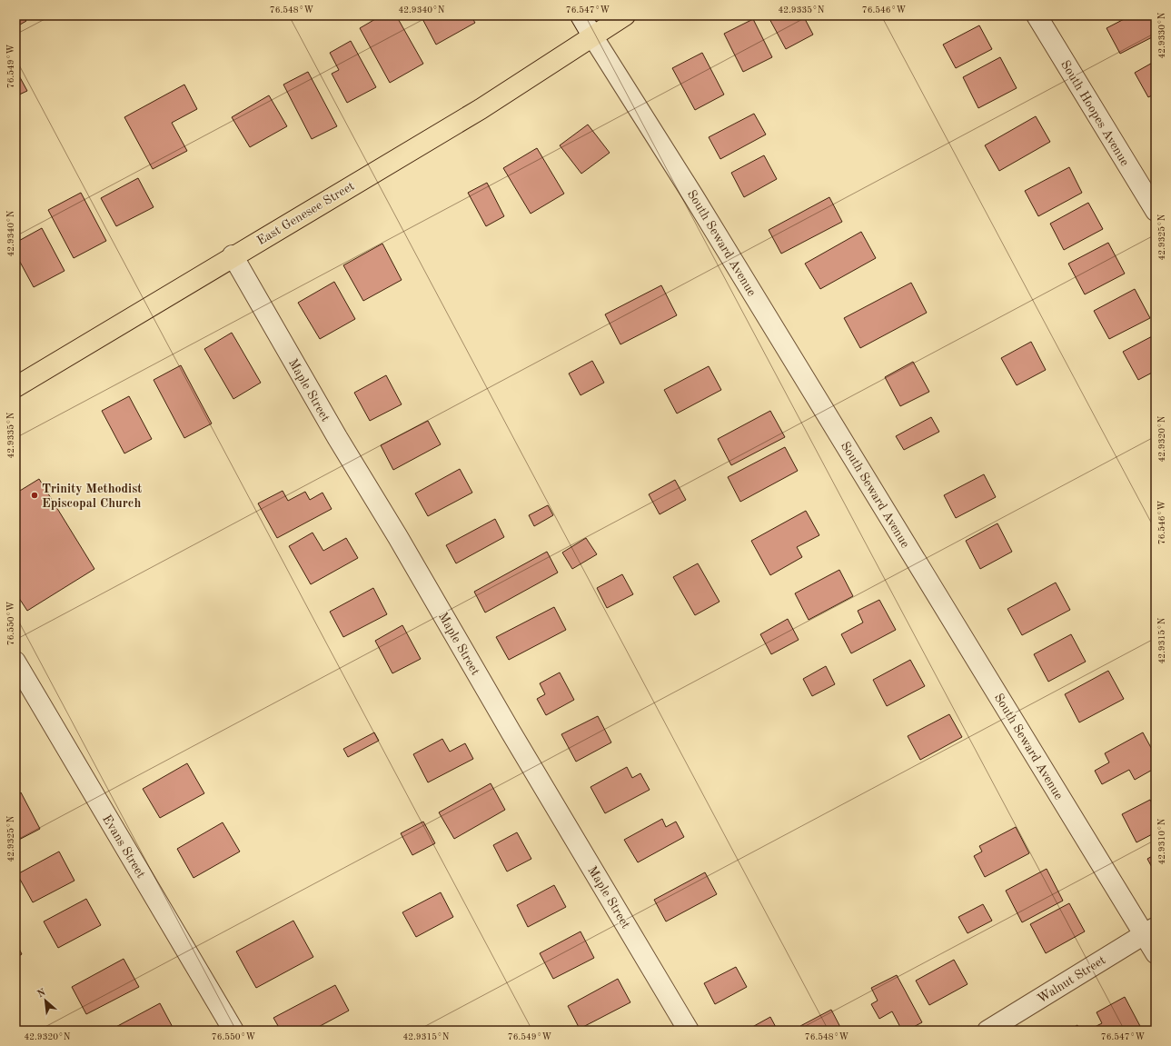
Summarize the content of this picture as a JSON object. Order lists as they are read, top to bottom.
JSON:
{
  "streets": {
    "highway": ["East Genesee Street"],
    "street": [
      "South Hoopes Avenue",
      "South Seward Avenue",
      "Maple Street",
      "Evans Street",
      "Walnut Street"
    ]
  },
  "crossings": [
    ["East Genesee Street", "South Seward Avenue"],
    ["East Genesee Street", "Maple Street"],
    ["South Seward Avenue", "Walnut Street"]
  ],
  "places": ["Trinity Methodist Episcopal Church"],
  "north": "top left",
  "coordinates": [
    "76.548°W",
    "42.9340°N",
    "76.547°W",
    "42.9335°N",
    "76.546°W",
    "42.9330°N",
    "76.549°W",
    "42.9325°N",
    "42.9320°N",
    "76.550°W",
    "42.9315°N",
    "42.9310°N"
  ]
}
